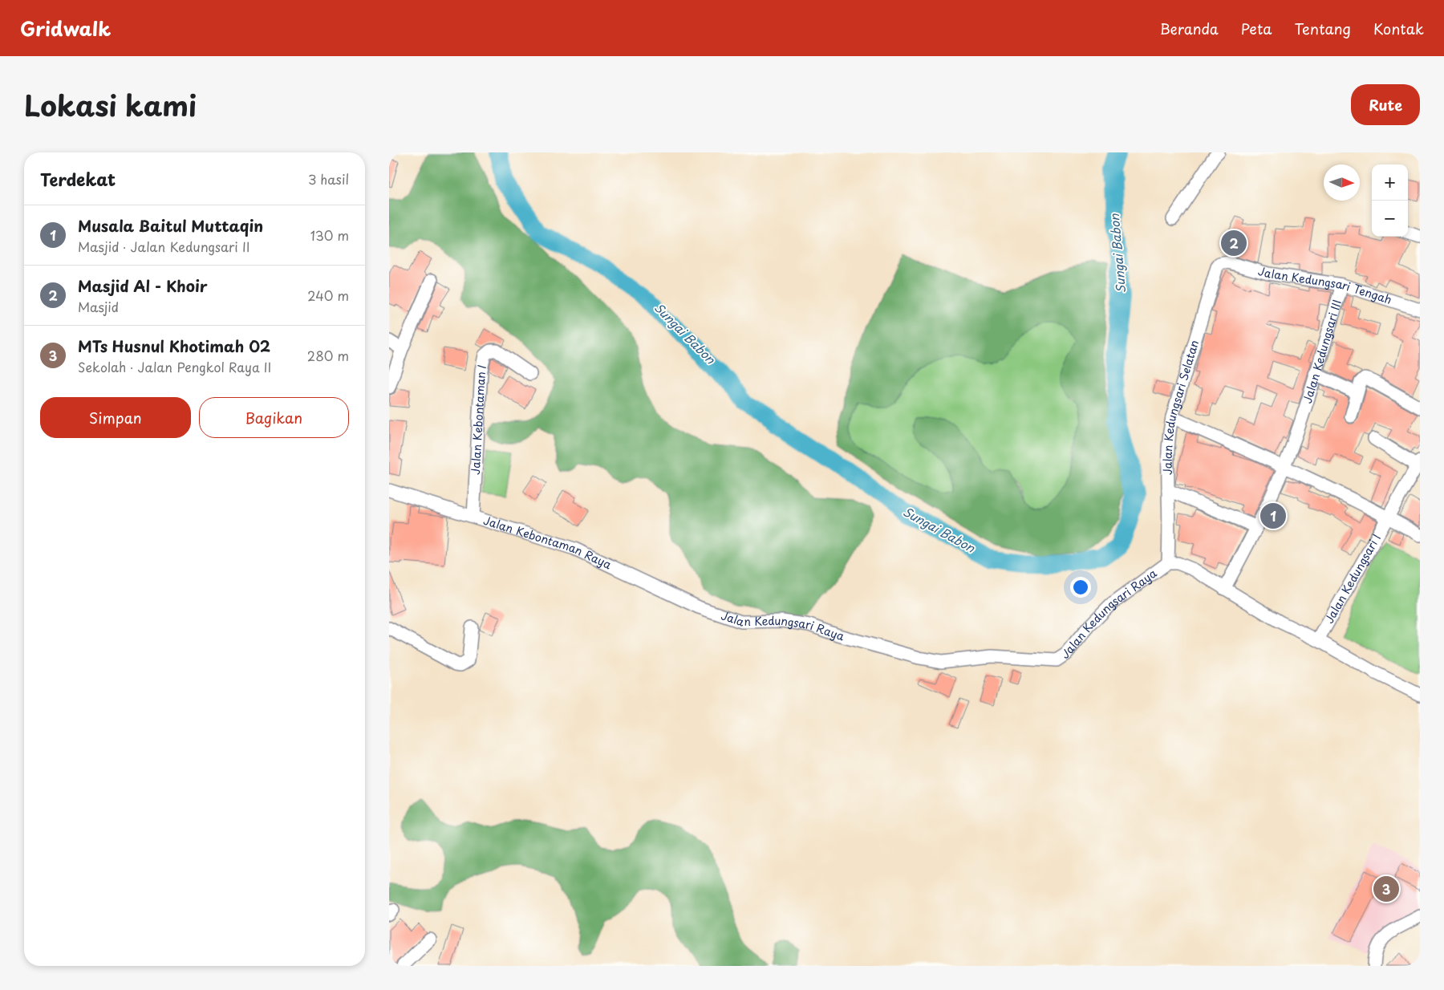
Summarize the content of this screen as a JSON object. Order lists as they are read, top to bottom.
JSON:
{
  "streets": {
    "street": [
      "Jalan Kedungsari Tengah",
      "Jalan Kedungsari III",
      "Jalan Kedungsari Selatan",
      "Jalan Kebontaman I",
      "Jalan Kebontaman Raya",
      "Jalan Kedungsari I",
      "Jalan Kedungsari Raya"
    ]
  },
  "crossings": [
    ["Jalan Kedungsari Tengah", "Jalan Kedungsari III"],
    ["Jalan Kedungsari Tengah", "Jalan Kedungsari Selatan"],
    ["Jalan Kedungsari III", "Jalan Kedungsari Raya"],
    ["Jalan Kedungsari Selatan", "Jalan Kedungsari Raya"],
    ["Jalan Kebontaman I", "Jalan Kebontaman Raya"],
    ["Jalan Kebontaman Raya", "Jalan Kedungsari Raya"],
    ["Jalan Kedungsari I", "Jalan Kedungsari Raya"]
  ],
  "water": ["Sungai Babon"],
  "north": "right",
  "page": {
    "header": "Gridwalk",
    "nav": [
      "Beranda",
      "Peta",
      "Tentang",
      "Kontak"
    ],
    "title": "Lokasi kami",
    "buttons": [
      "Rute",
      ["Simpan", "Bagikan"]
    ],
    "heading": ["Terdekat", "3 hasil"],
    "map_buttons": ["+", "−"],
    "list": [
      {
        "mark": "1",
        "name": "Musala Baitul Muttaqin",
        "note": "Masjid · Jalan Kedungsari II",
        "value": "130 m"
      },
      {
        "mark": "2",
        "name": "Masjid Al - Khoir",
        "note": "Masjid",
        "value": "240 m"
      },
      {
        "mark": "3",
        "name": "MTs Husnul Khotimah 02",
        "note": "Sekolah · Jalan Pengkol Raya II",
        "value": "280 m"
      }
    ],
    "pins": ["2", "1", "3"]
  }
}
